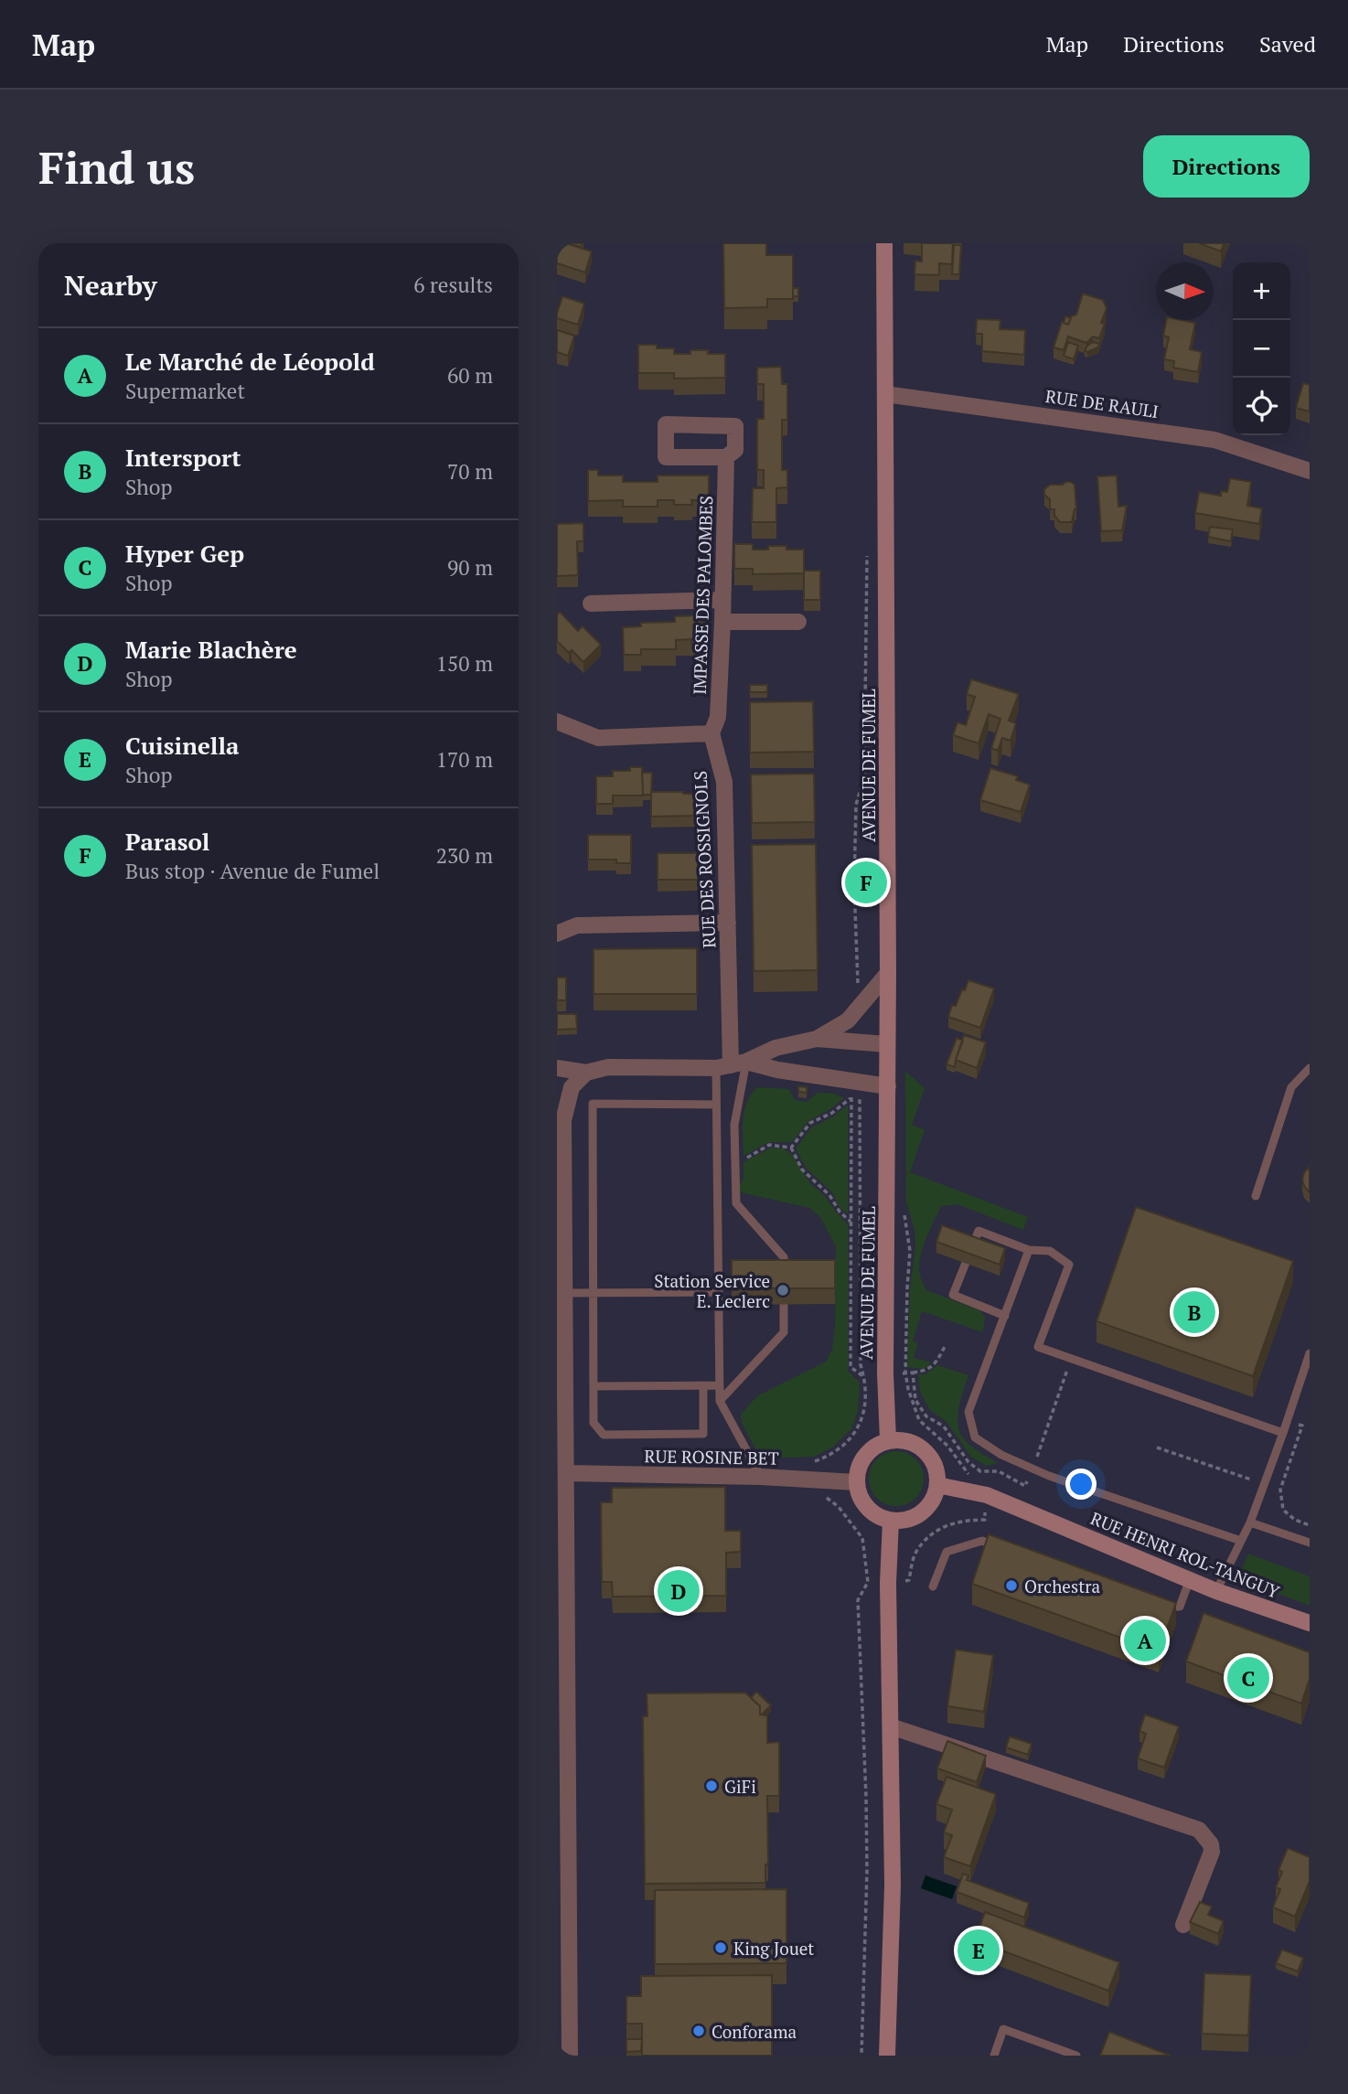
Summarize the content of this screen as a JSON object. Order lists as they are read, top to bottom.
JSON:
{
  "streets": {
    "main road": ["AVENUE DE FUMEL", "RUE HENRI ROL-TANGUY"],
    "street": [
      "RUE DE RAULI",
      "IMPASSE DES PALOMBES",
      "RUE DES ROSSIGNOLS",
      "RUE ROSINE BET"
    ]
  },
  "crossings": [
    ["RUE DE RAULI", "AVENUE DE FUMEL"],
    ["IMPASSE DES PALOMBES", "RUE DES ROSSIGNOLS"],
    ["AVENUE DE FUMEL", "RUE ROSINE BET"],
    ["AVENUE DE FUMEL", "RUE HENRI ROL-TANGUY"],
    ["RUE ROSINE BET", "RUE HENRI ROL-TANGUY"]
  ],
  "places": [
    "Station Service E. Leclerc",
    "Orchestra",
    "GiFi",
    "King Jouet",
    "Conforama"
  ],
  "north": "right",
  "page": {
    "header": "Map",
    "nav": ["Map", "Directions", "Saved"],
    "buttons": "Directions",
    "title": "Find us",
    "heading": ["Nearby", "6 results"],
    "map_buttons": ["+", "−"],
    "list": [
      {
        "mark": "A",
        "name": "Le Marché de Léopold",
        "note": "Supermarket",
        "value": "60 m"
      },
      {
        "mark": "B",
        "name": "Intersport",
        "note": "Shop",
        "value": "70 m"
      },
      {
        "mark": "C",
        "name": "Hyper Gep",
        "note": "Shop",
        "value": "90 m"
      },
      {
        "mark": "D",
        "name": "Marie Blachère",
        "note": "Shop",
        "value": "150 m"
      },
      {
        "mark": "E",
        "name": "Cuisinella",
        "note": "Shop",
        "value": "170 m"
      },
      {
        "mark": "F",
        "name": "Parasol",
        "note": "Bus stop · Avenue de Fumel",
        "value": "230 m"
      }
    ],
    "pins": [
      "F",
      "B",
      "D",
      "A",
      "C",
      "E"
    ]
  }
}
